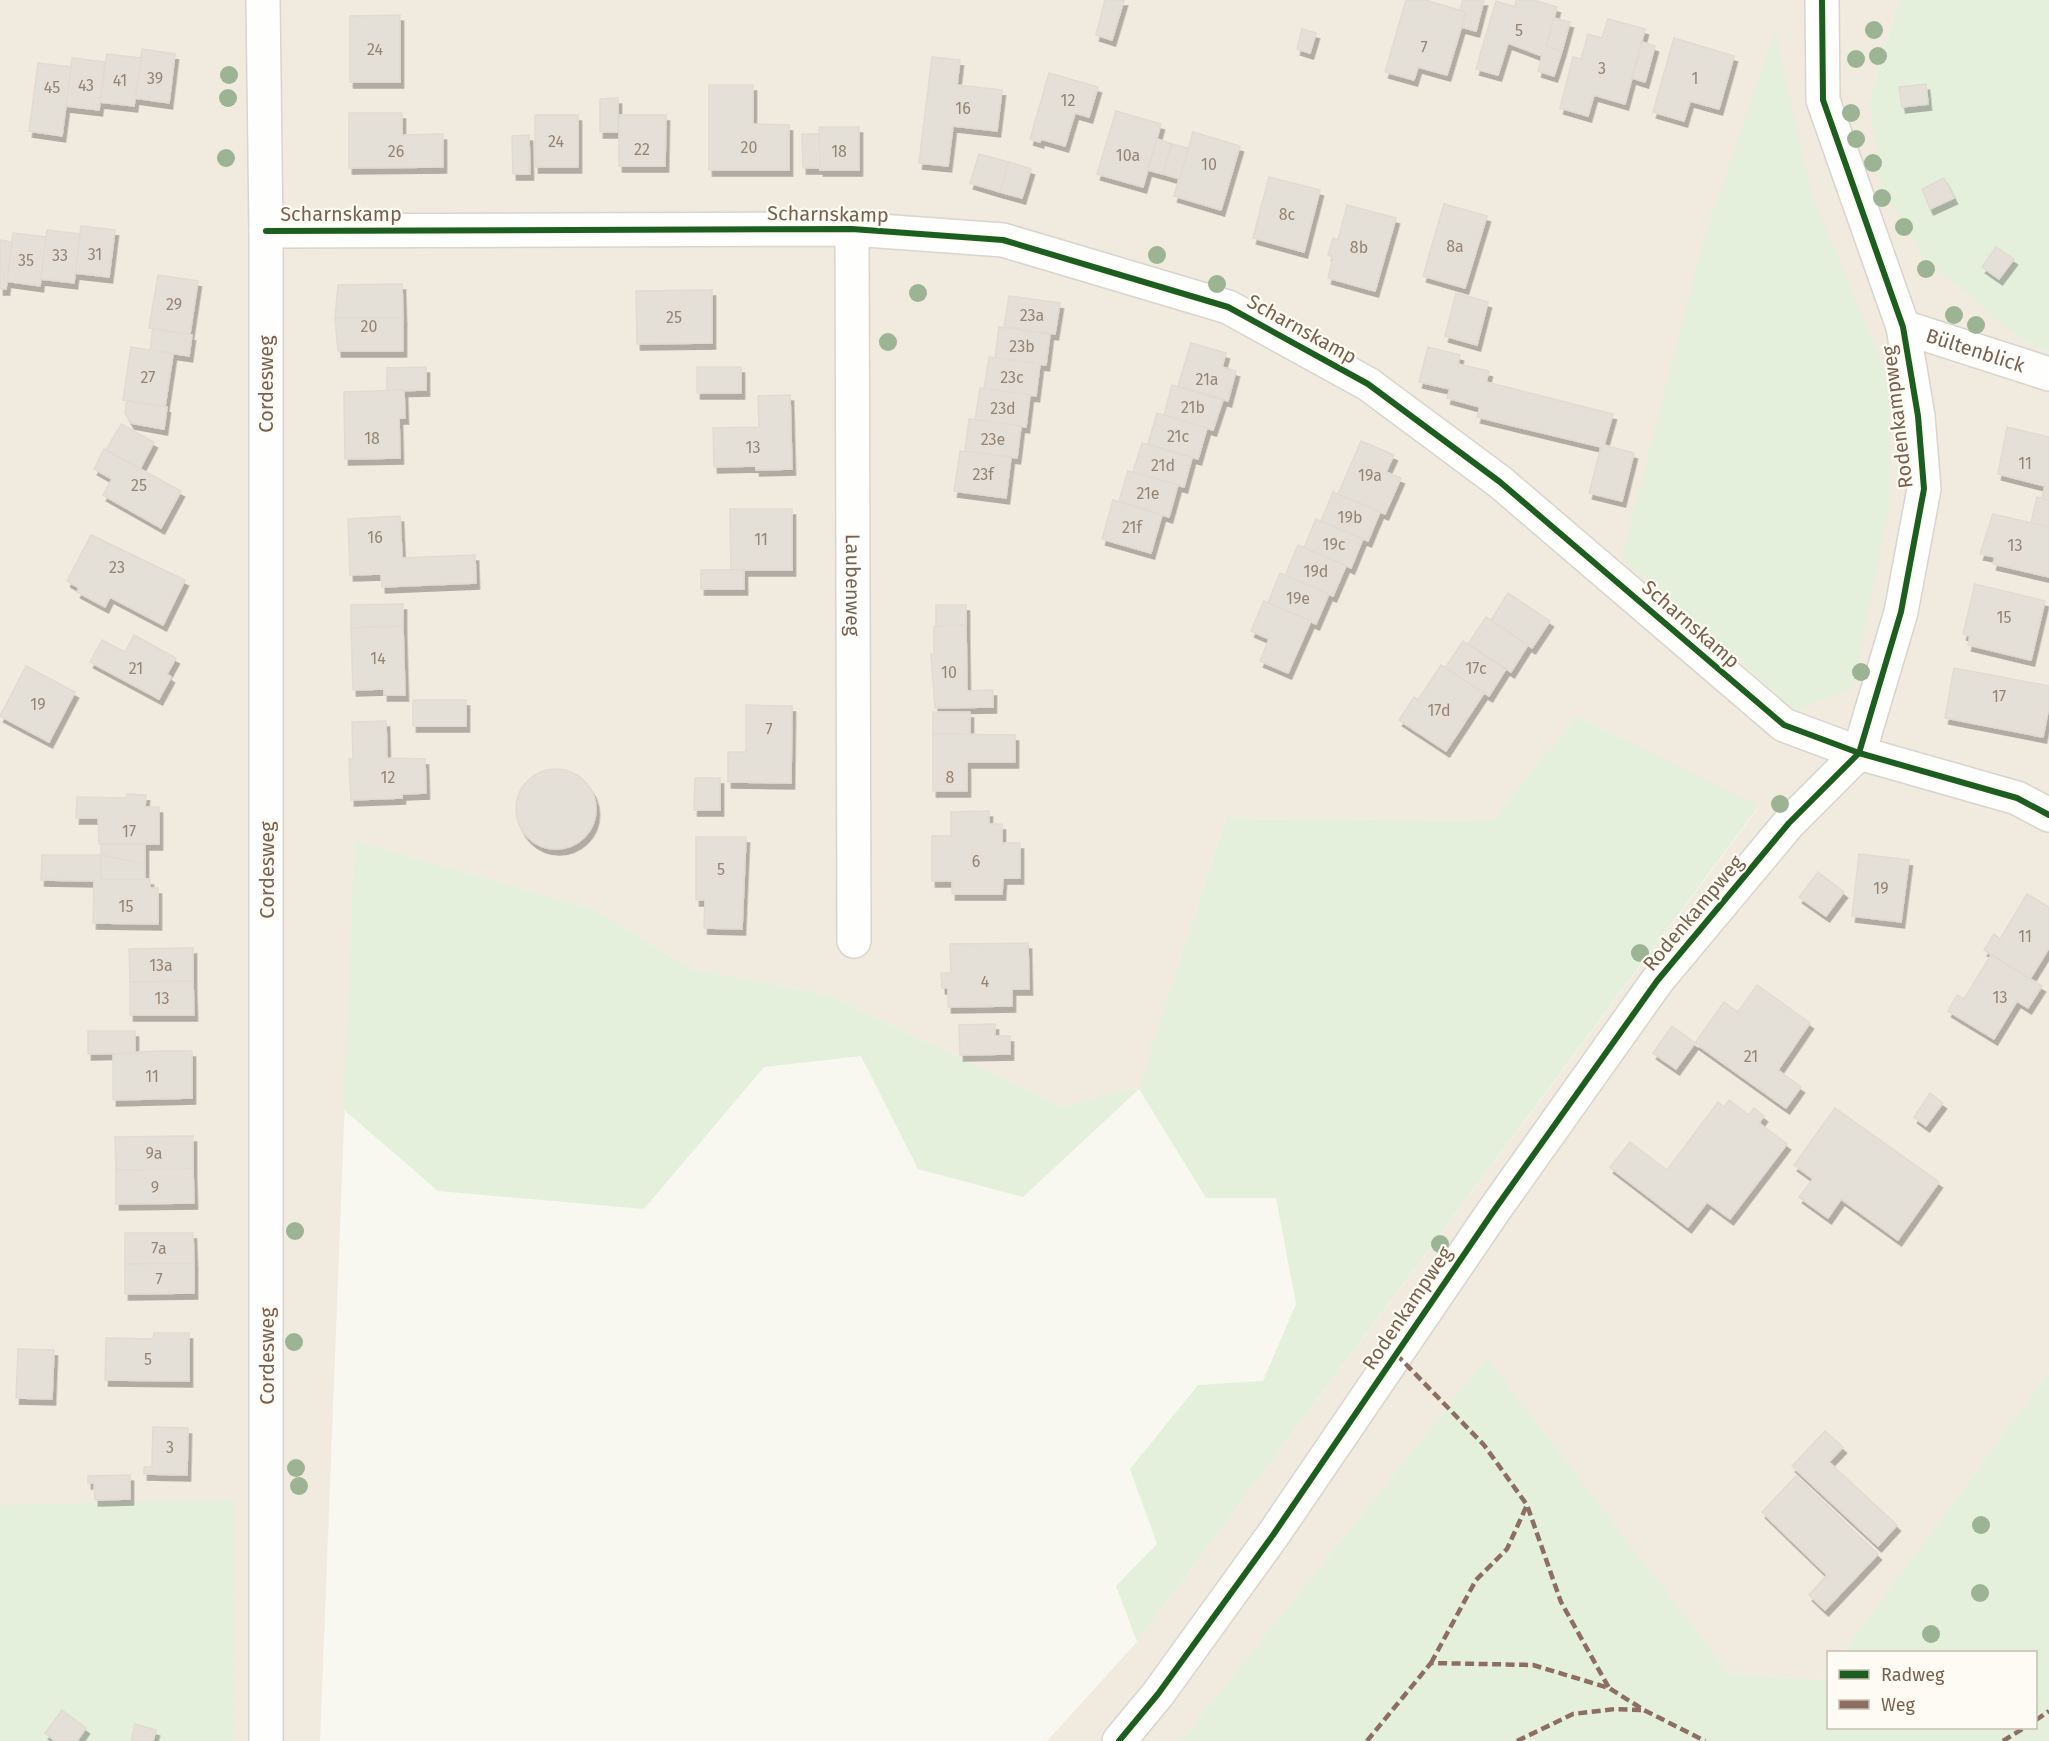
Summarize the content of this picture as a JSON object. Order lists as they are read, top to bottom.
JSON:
{
  "streets": {
    "street": [
      "Scharnskamp",
      "Bültenblick",
      "Cordesweg",
      "Rodenkampweg",
      "Laubenweg"
    ]
  },
  "crossings": [
    ["Scharnskamp", "Cordesweg"],
    ["Scharnskamp", "Rodenkampweg"],
    ["Scharnskamp", "Laubenweg"],
    ["Bültenblick", "Rodenkampweg"]
  ],
  "house_numbers": [
    "5",
    "7",
    "24",
    "3",
    "39",
    "1",
    "41",
    "43",
    "45",
    "12",
    "16",
    "24",
    "20",
    "22",
    "26",
    "18",
    "10a",
    "10",
    "8c",
    "8a",
    "8b",
    "31",
    "33",
    "35",
    "29",
    "23a",
    "25",
    "20",
    "23b",
    "27",
    "23c",
    "21a",
    "21b",
    "23d",
    "21c",
    "18",
    "23e",
    "13",
    "11",
    "21d",
    "23f",
    "19a",
    "25",
    "21e",
    "19b",
    "21f",
    "16",
    "11",
    "19c",
    "13",
    "23",
    "19d",
    "19e",
    "15",
    "14",
    "21",
    "17c",
    "10",
    "17",
    "19",
    "17d",
    "7",
    "12",
    "8",
    "17",
    "6",
    "5",
    "19",
    "15",
    "11",
    "13a",
    "4",
    "13",
    "13",
    "21",
    "11",
    "9a",
    "9",
    "7a",
    "7",
    "5",
    "3"
  ],
  "legend": ["Radweg", "Weg"]
}
